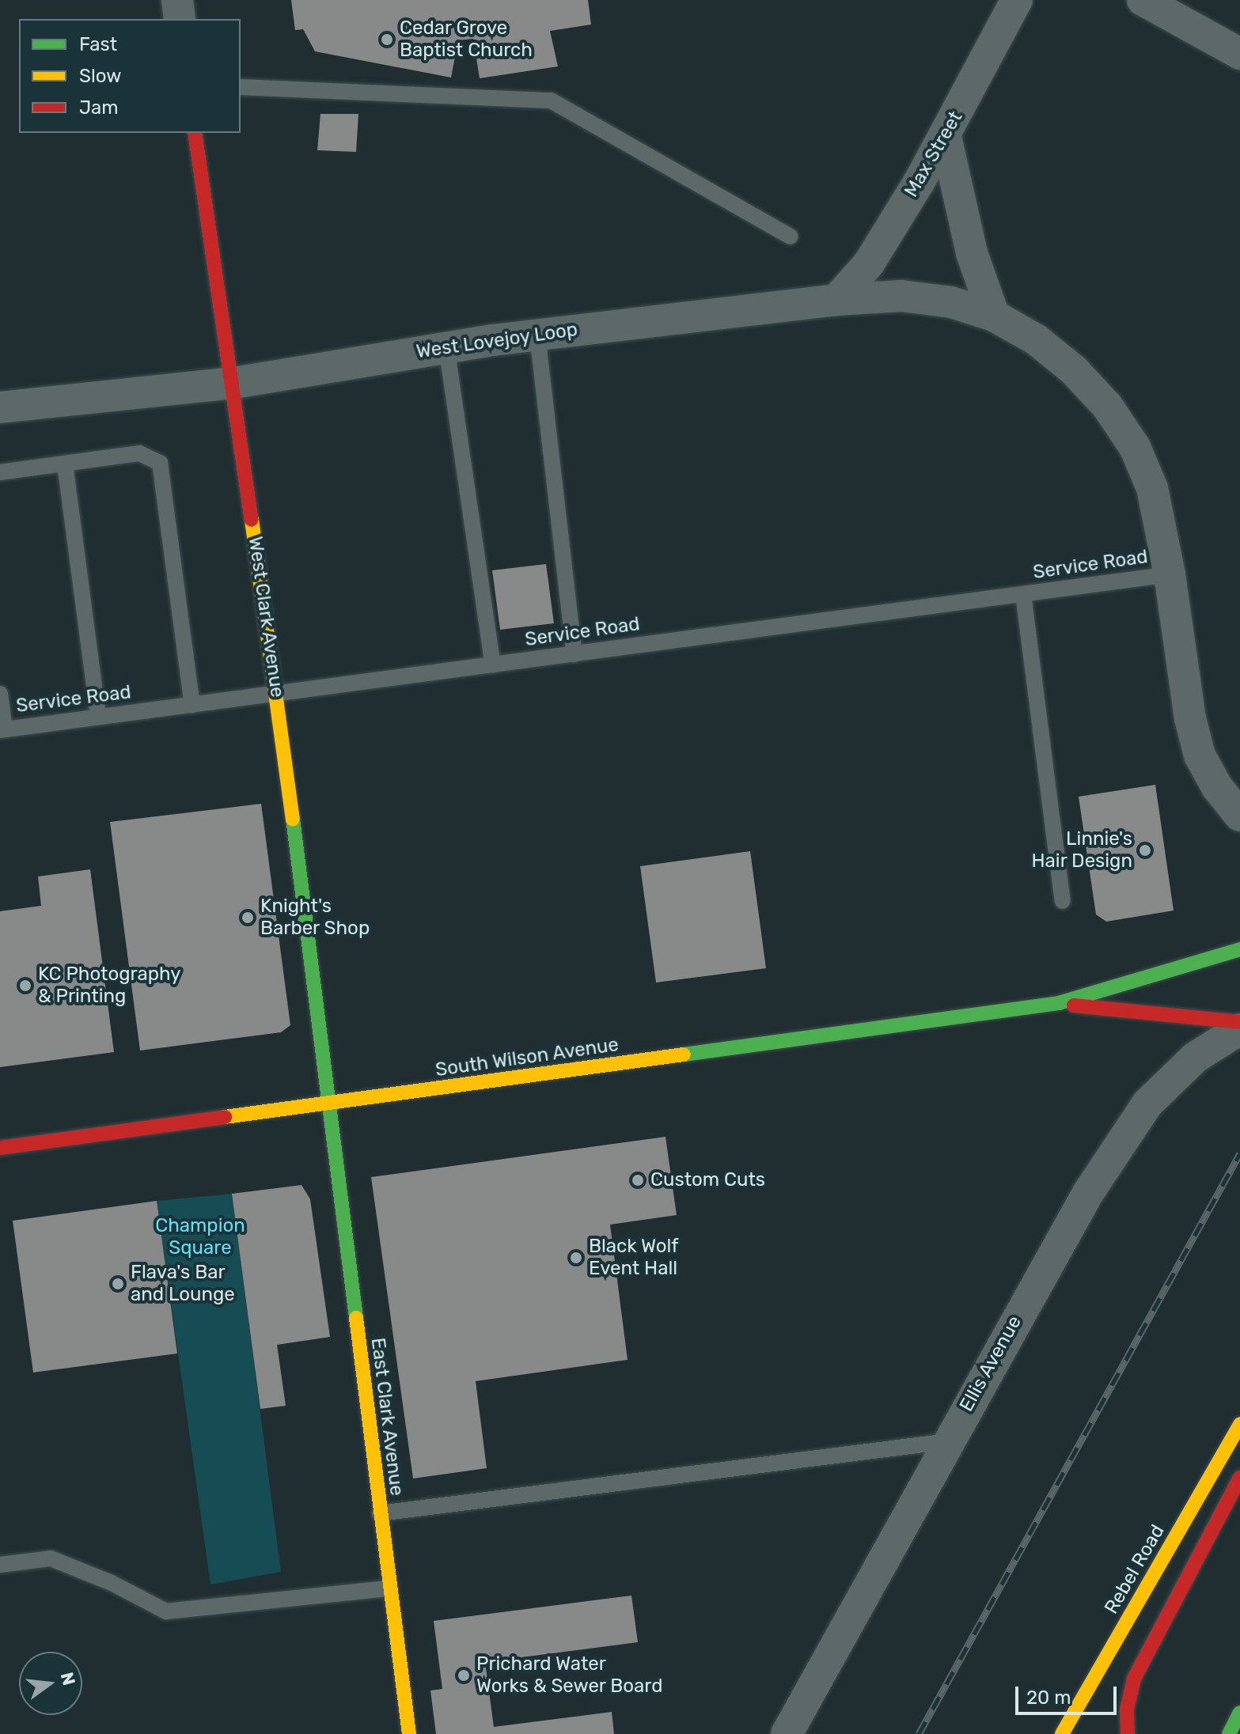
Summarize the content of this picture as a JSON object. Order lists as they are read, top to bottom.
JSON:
{
  "streets": {
    "main road": [
      "West Clark Avenue",
      "South Wilson Avenue",
      "East Clark Avenue",
      "Rebel Road"
    ],
    "street": ["Max Street", "West Lovejoy Loop", "Ellis Avenue"],
    "lane": ["Service Road"]
  },
  "crossings": [
    ["Max Street", "West Lovejoy Loop"],
    ["West Lovejoy Loop", "Service Road"],
    ["West Lovejoy Loop", "West Clark Avenue"],
    ["Service Road", "West Clark Avenue"],
    ["West Clark Avenue", "South Wilson Avenue"],
    ["West Clark Avenue", "East Clark Avenue"],
    ["South Wilson Avenue", "East Clark Avenue"]
  ],
  "parks": ["Champion Square"],
  "places": [
    "Cedar Grove Baptist Church",
    "Linnie's Hair Design",
    "Knight's Barber Shop",
    "KC Photography & Printing",
    "Custom Cuts",
    "Black Wolf Event Hall",
    "Flava's Bar and Lounge",
    "Prichard Water Works & Sewer Board"
  ],
  "legend": ["Fast", "Slow", "Jam"],
  "scale_bar": "20 m",
  "north": "right"
}
